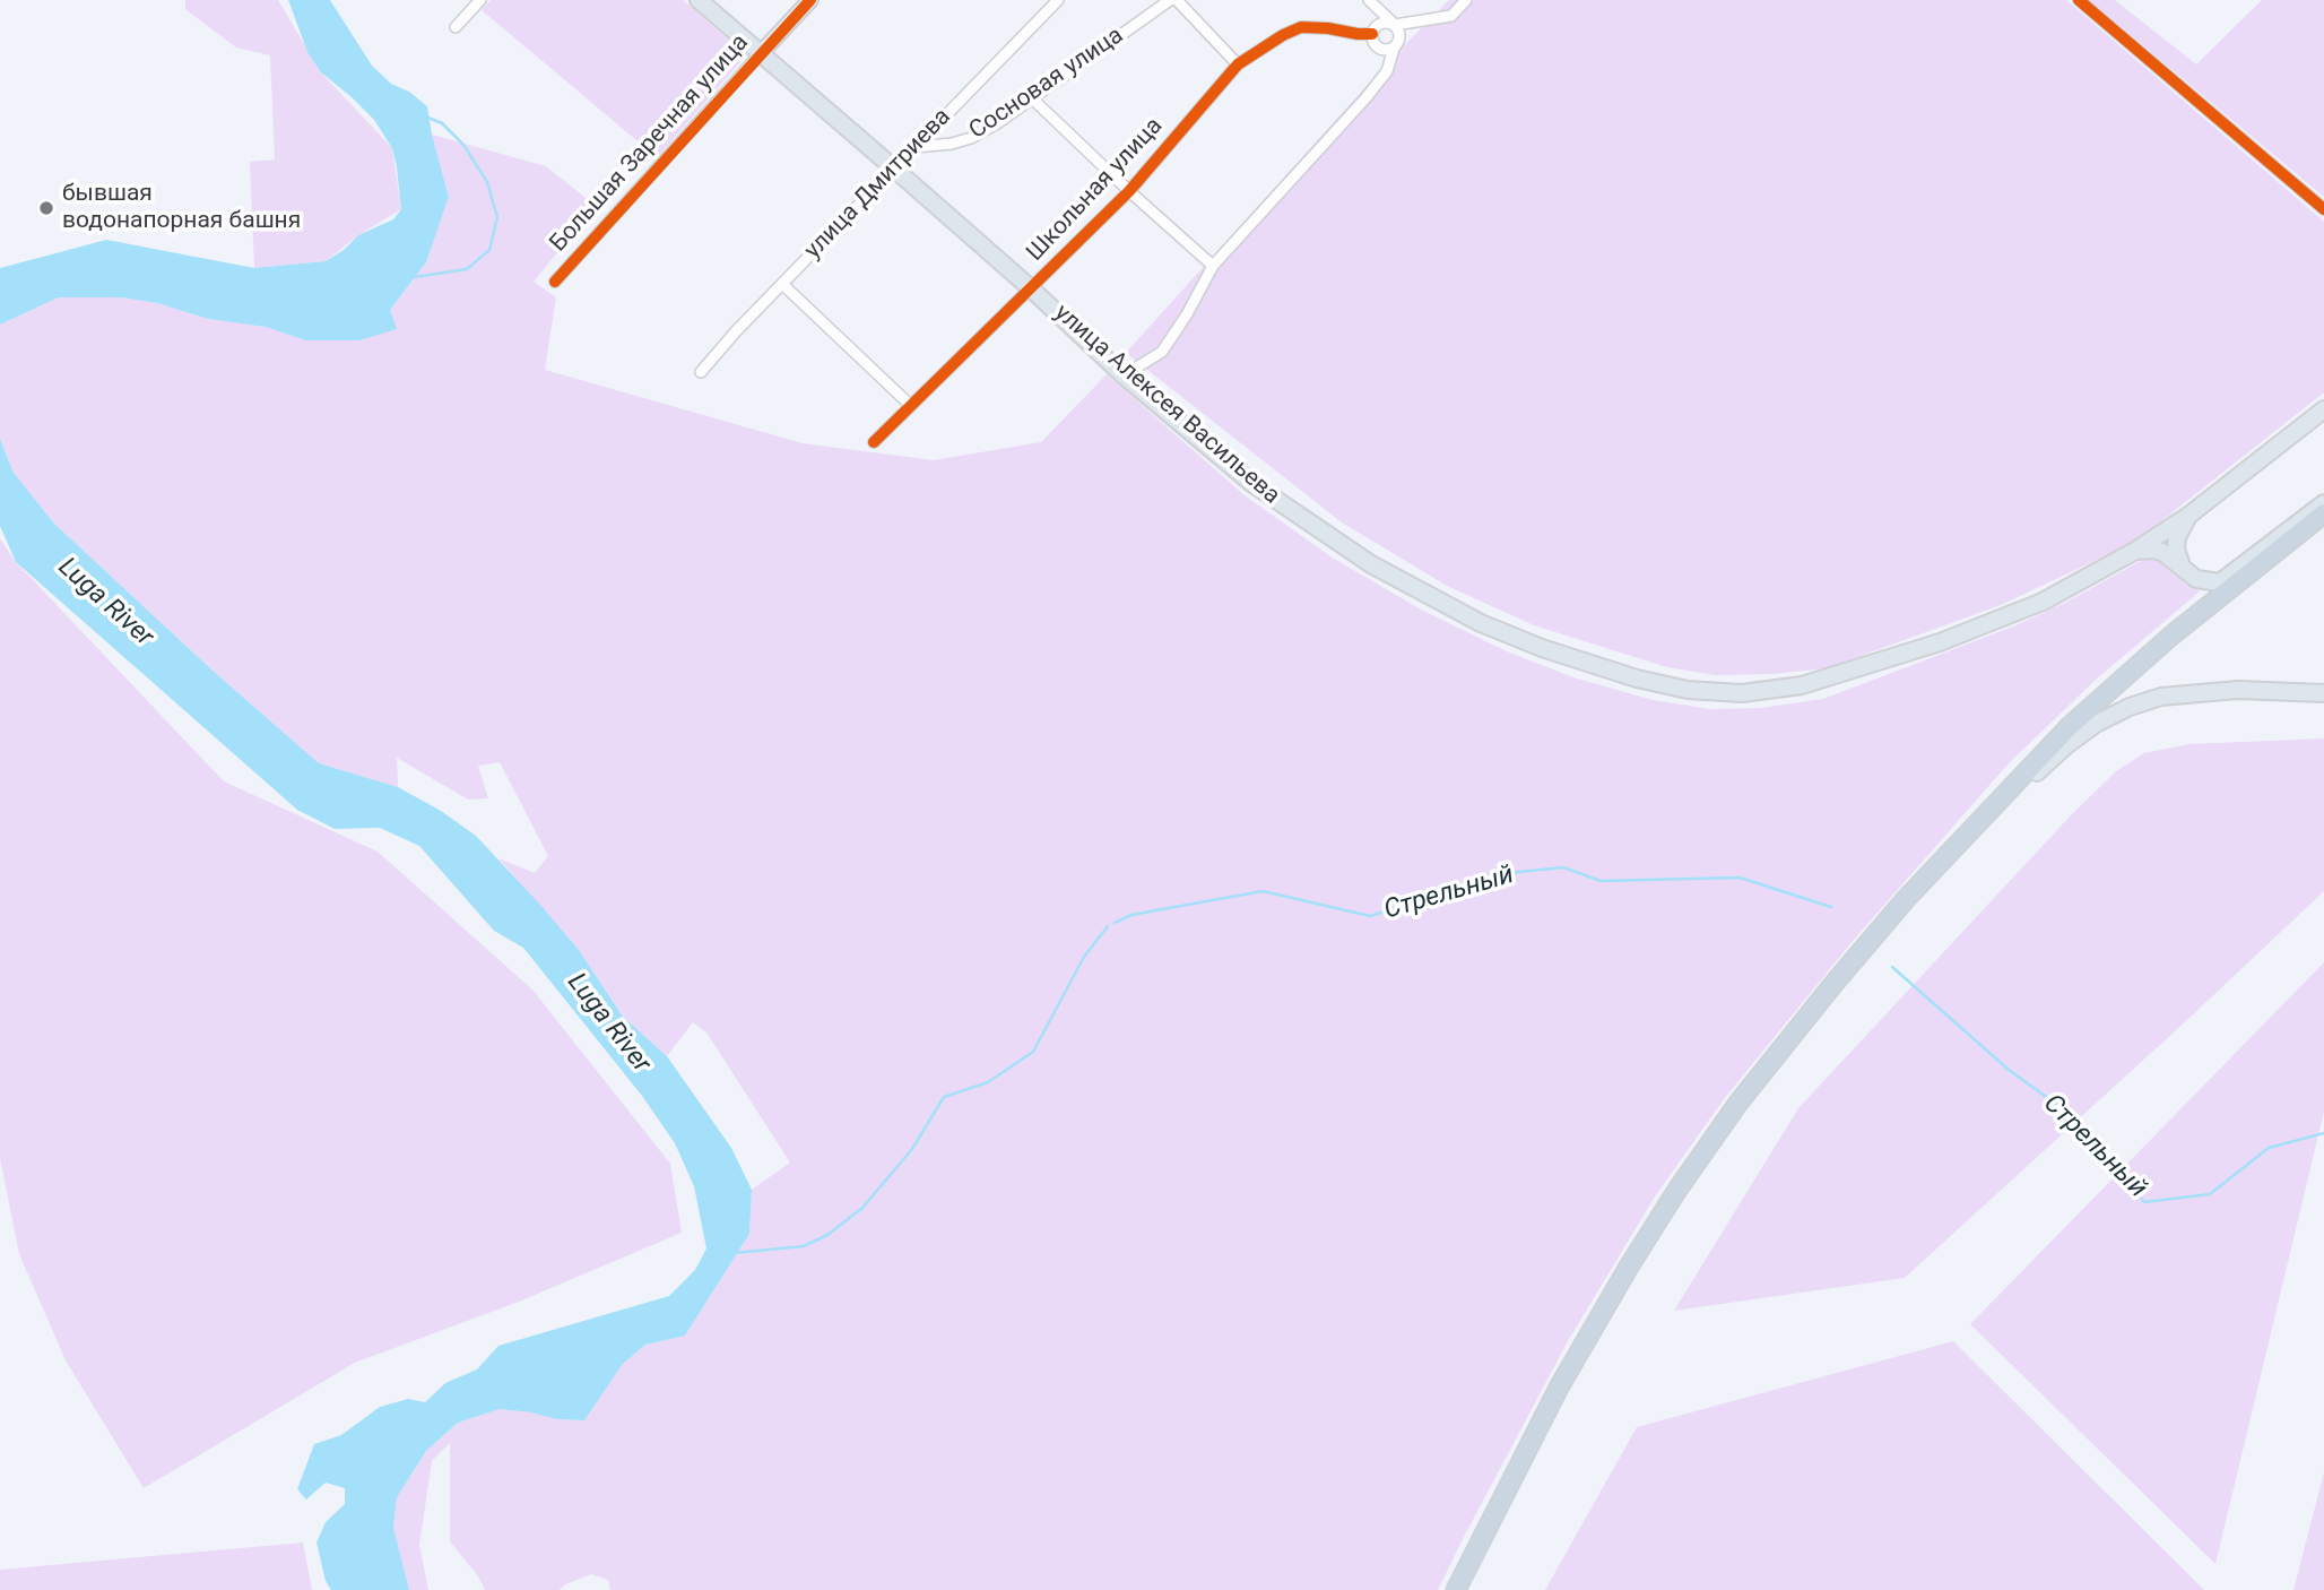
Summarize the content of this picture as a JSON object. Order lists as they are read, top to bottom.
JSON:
{
  "streets": {
    "main road": ["улица Алексея Васильева"],
    "street": [
      "Сосновая улица",
      "Большая Заречная улица",
      "улица Дмитриева",
      "Школьная улица"
    ]
  },
  "crossings": [
    ["Сосновая улица", "улица Дмитриева"],
    ["Большая Заречная улица", "улица Алексея Васильева"],
    ["улица Дмитриева", "улица Алексея Васильева"],
    ["Школьная улица", "улица Алексея Васильева"]
  ],
  "water": ["Luga River", "Стрельный"],
  "places": ["бывшая водонапорная башня"]
}
